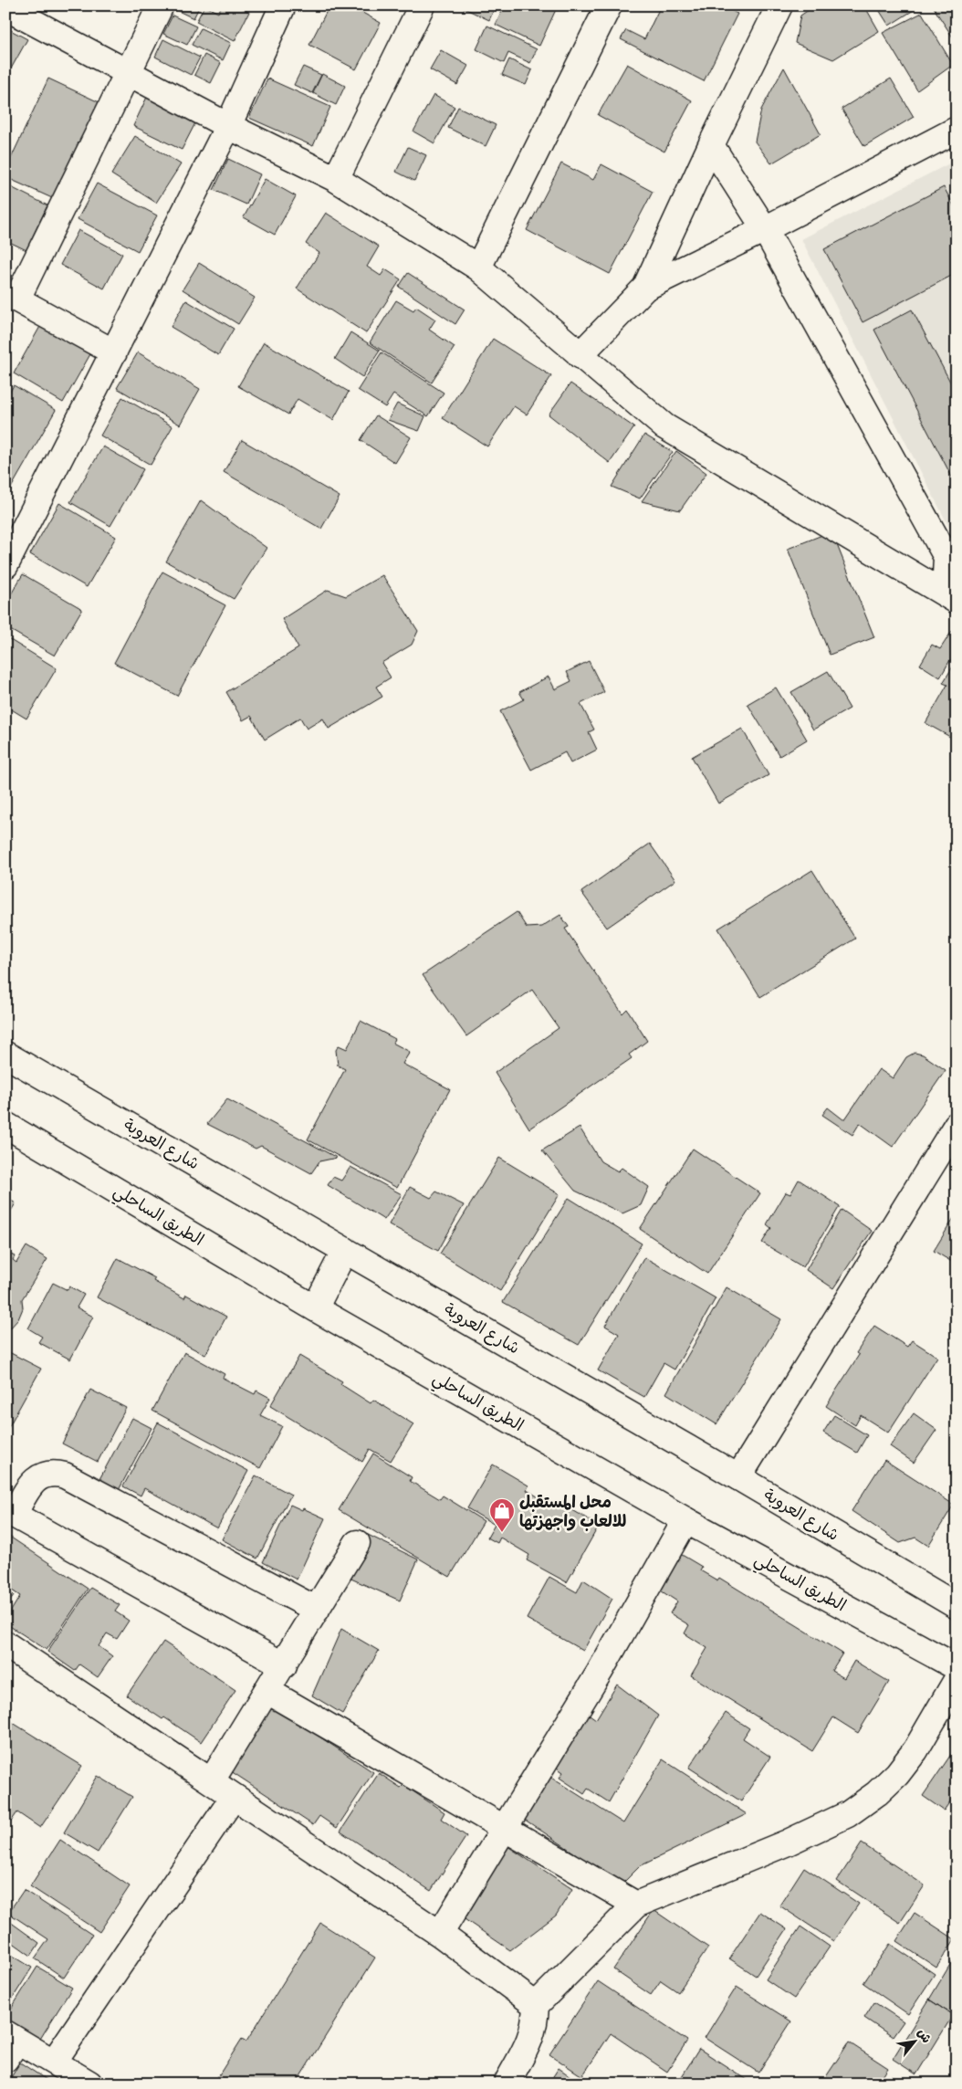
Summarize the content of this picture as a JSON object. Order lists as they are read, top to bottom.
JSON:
{
  "streets": {
    "main road": ["شارع العروبة", "الطريق الساحلي"]
  },
  "places": {
    "shop": ["محل المستقبل للالعاب واجهزتها"]
  },
  "north": "top right"
}
